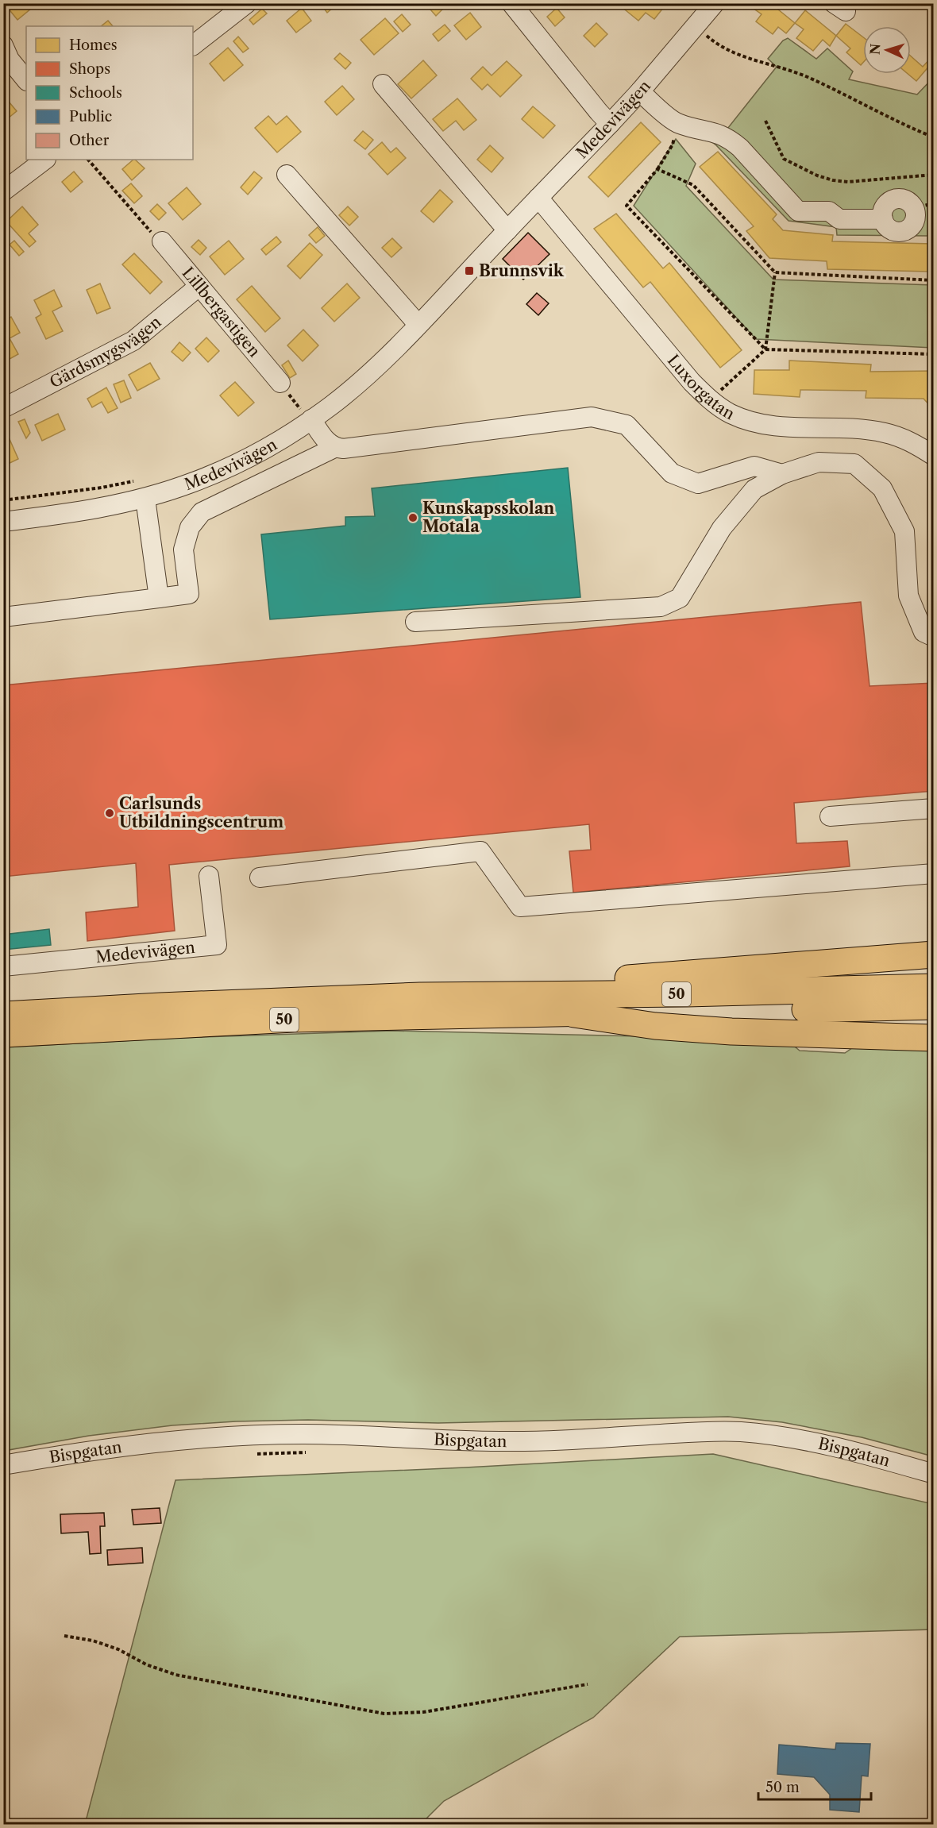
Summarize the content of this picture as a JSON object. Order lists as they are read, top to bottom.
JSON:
{
  "streets": {
    "highway": ["50"],
    "street": [
      "Medevivägen",
      "Lillbergastigen",
      "Gärdsmygsvägen",
      "Luxorgatan",
      "Bispgatan"
    ]
  },
  "crossings": [
    ["Medevivägen", "Luxorgatan"],
    ["Lillbergastigen", "Gärdsmygsvägen"]
  ],
  "places": {
    "transit": ["Brunnsvik"],
    "other": ["Kunskapsskolan Motala", "Carlsunds Utbildningscentrum"]
  },
  "legend": [
    "Homes",
    "Shops",
    "Schools",
    "Public",
    "Other"
  ],
  "scale_bar": "50 m",
  "north": "left"
}
